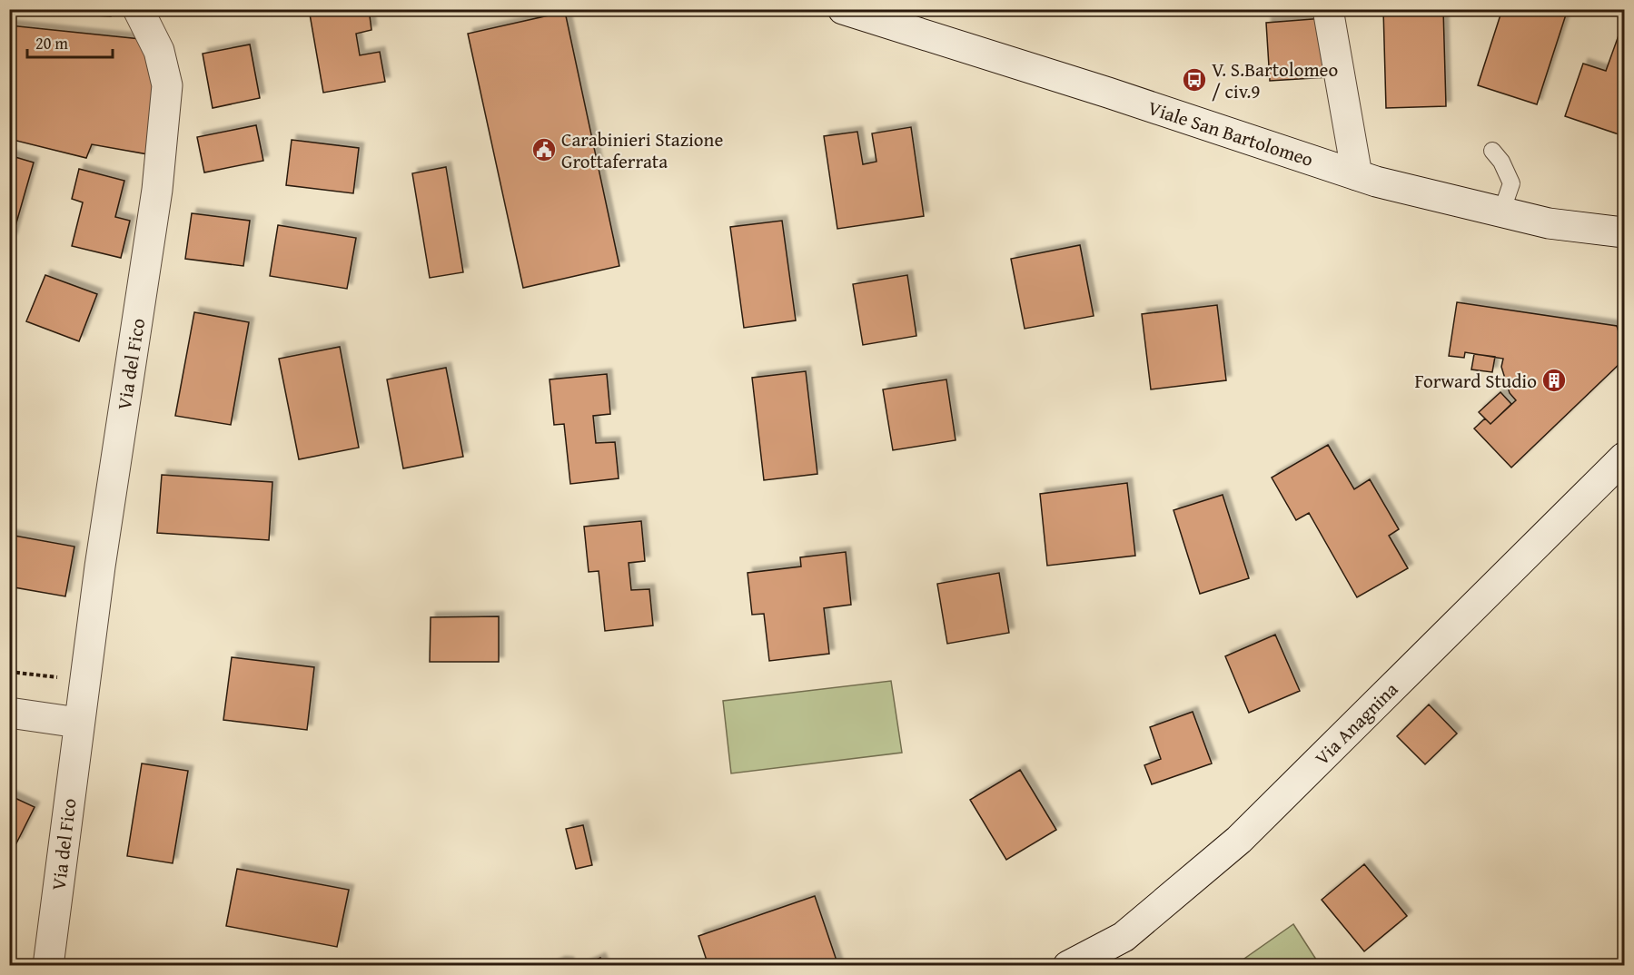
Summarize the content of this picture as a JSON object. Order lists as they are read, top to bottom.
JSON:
{
  "streets": {
    "main road": ["Viale San Bartolomeo", "Via del Fico", "Via Anagnina"]
  },
  "places": {
    "bus stop": ["V. S.Bartolomeo / civ.9"],
    "public building": ["Carabinieri Stazione Grottaferrata"],
    "building": ["Forward Studio"]
  },
  "scale_bar": "20 m"
}
